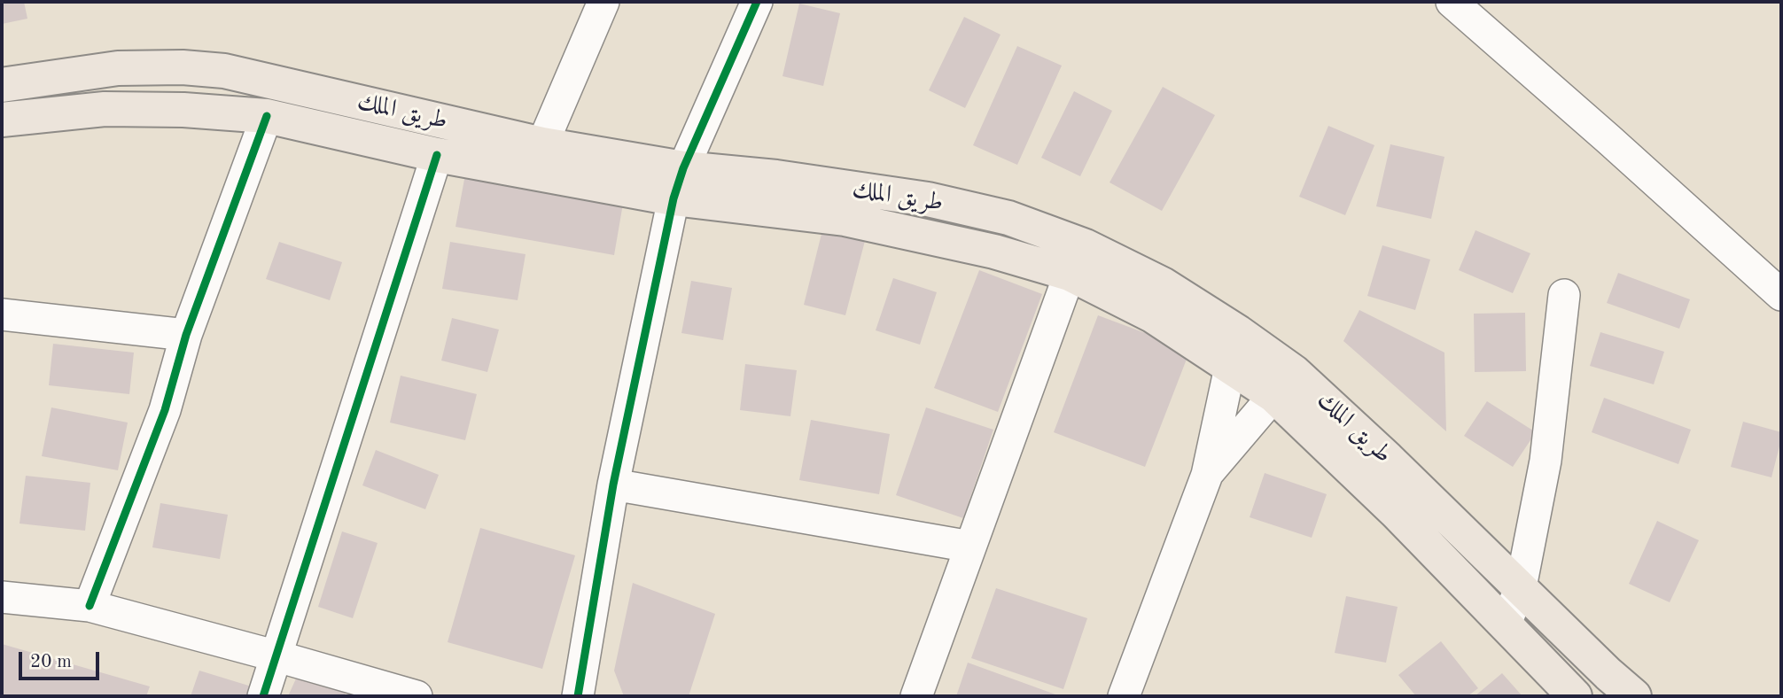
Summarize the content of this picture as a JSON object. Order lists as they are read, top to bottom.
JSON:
{
  "streets": {
    "main road": ["طريق الملك"]
  },
  "scale_bar": "20 m"
}
